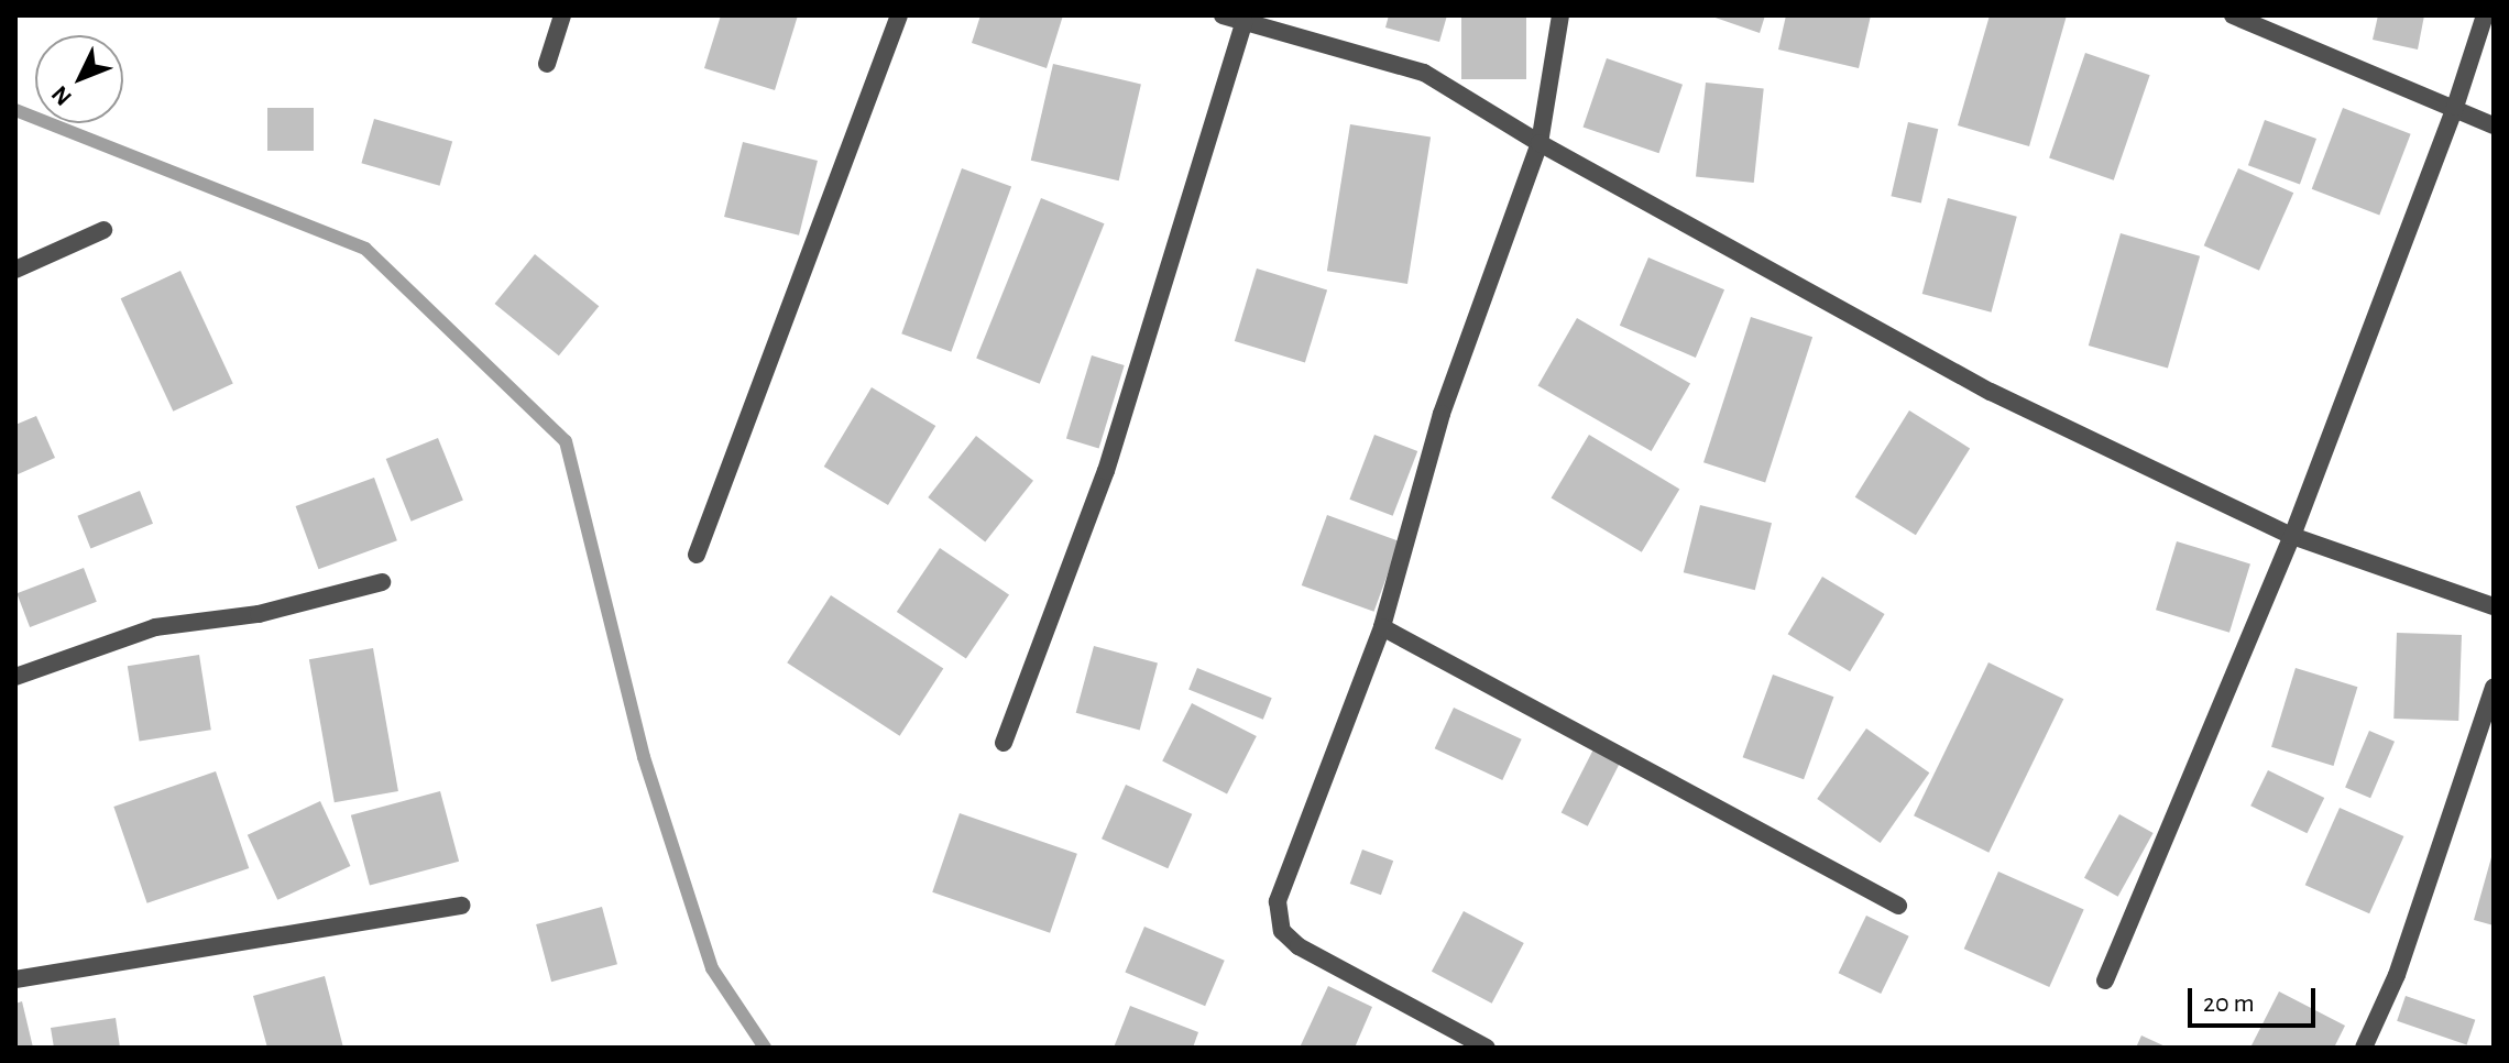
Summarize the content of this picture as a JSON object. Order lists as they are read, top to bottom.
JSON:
{
  "scale_bar": "20 m",
  "north": "bottom left"
}
